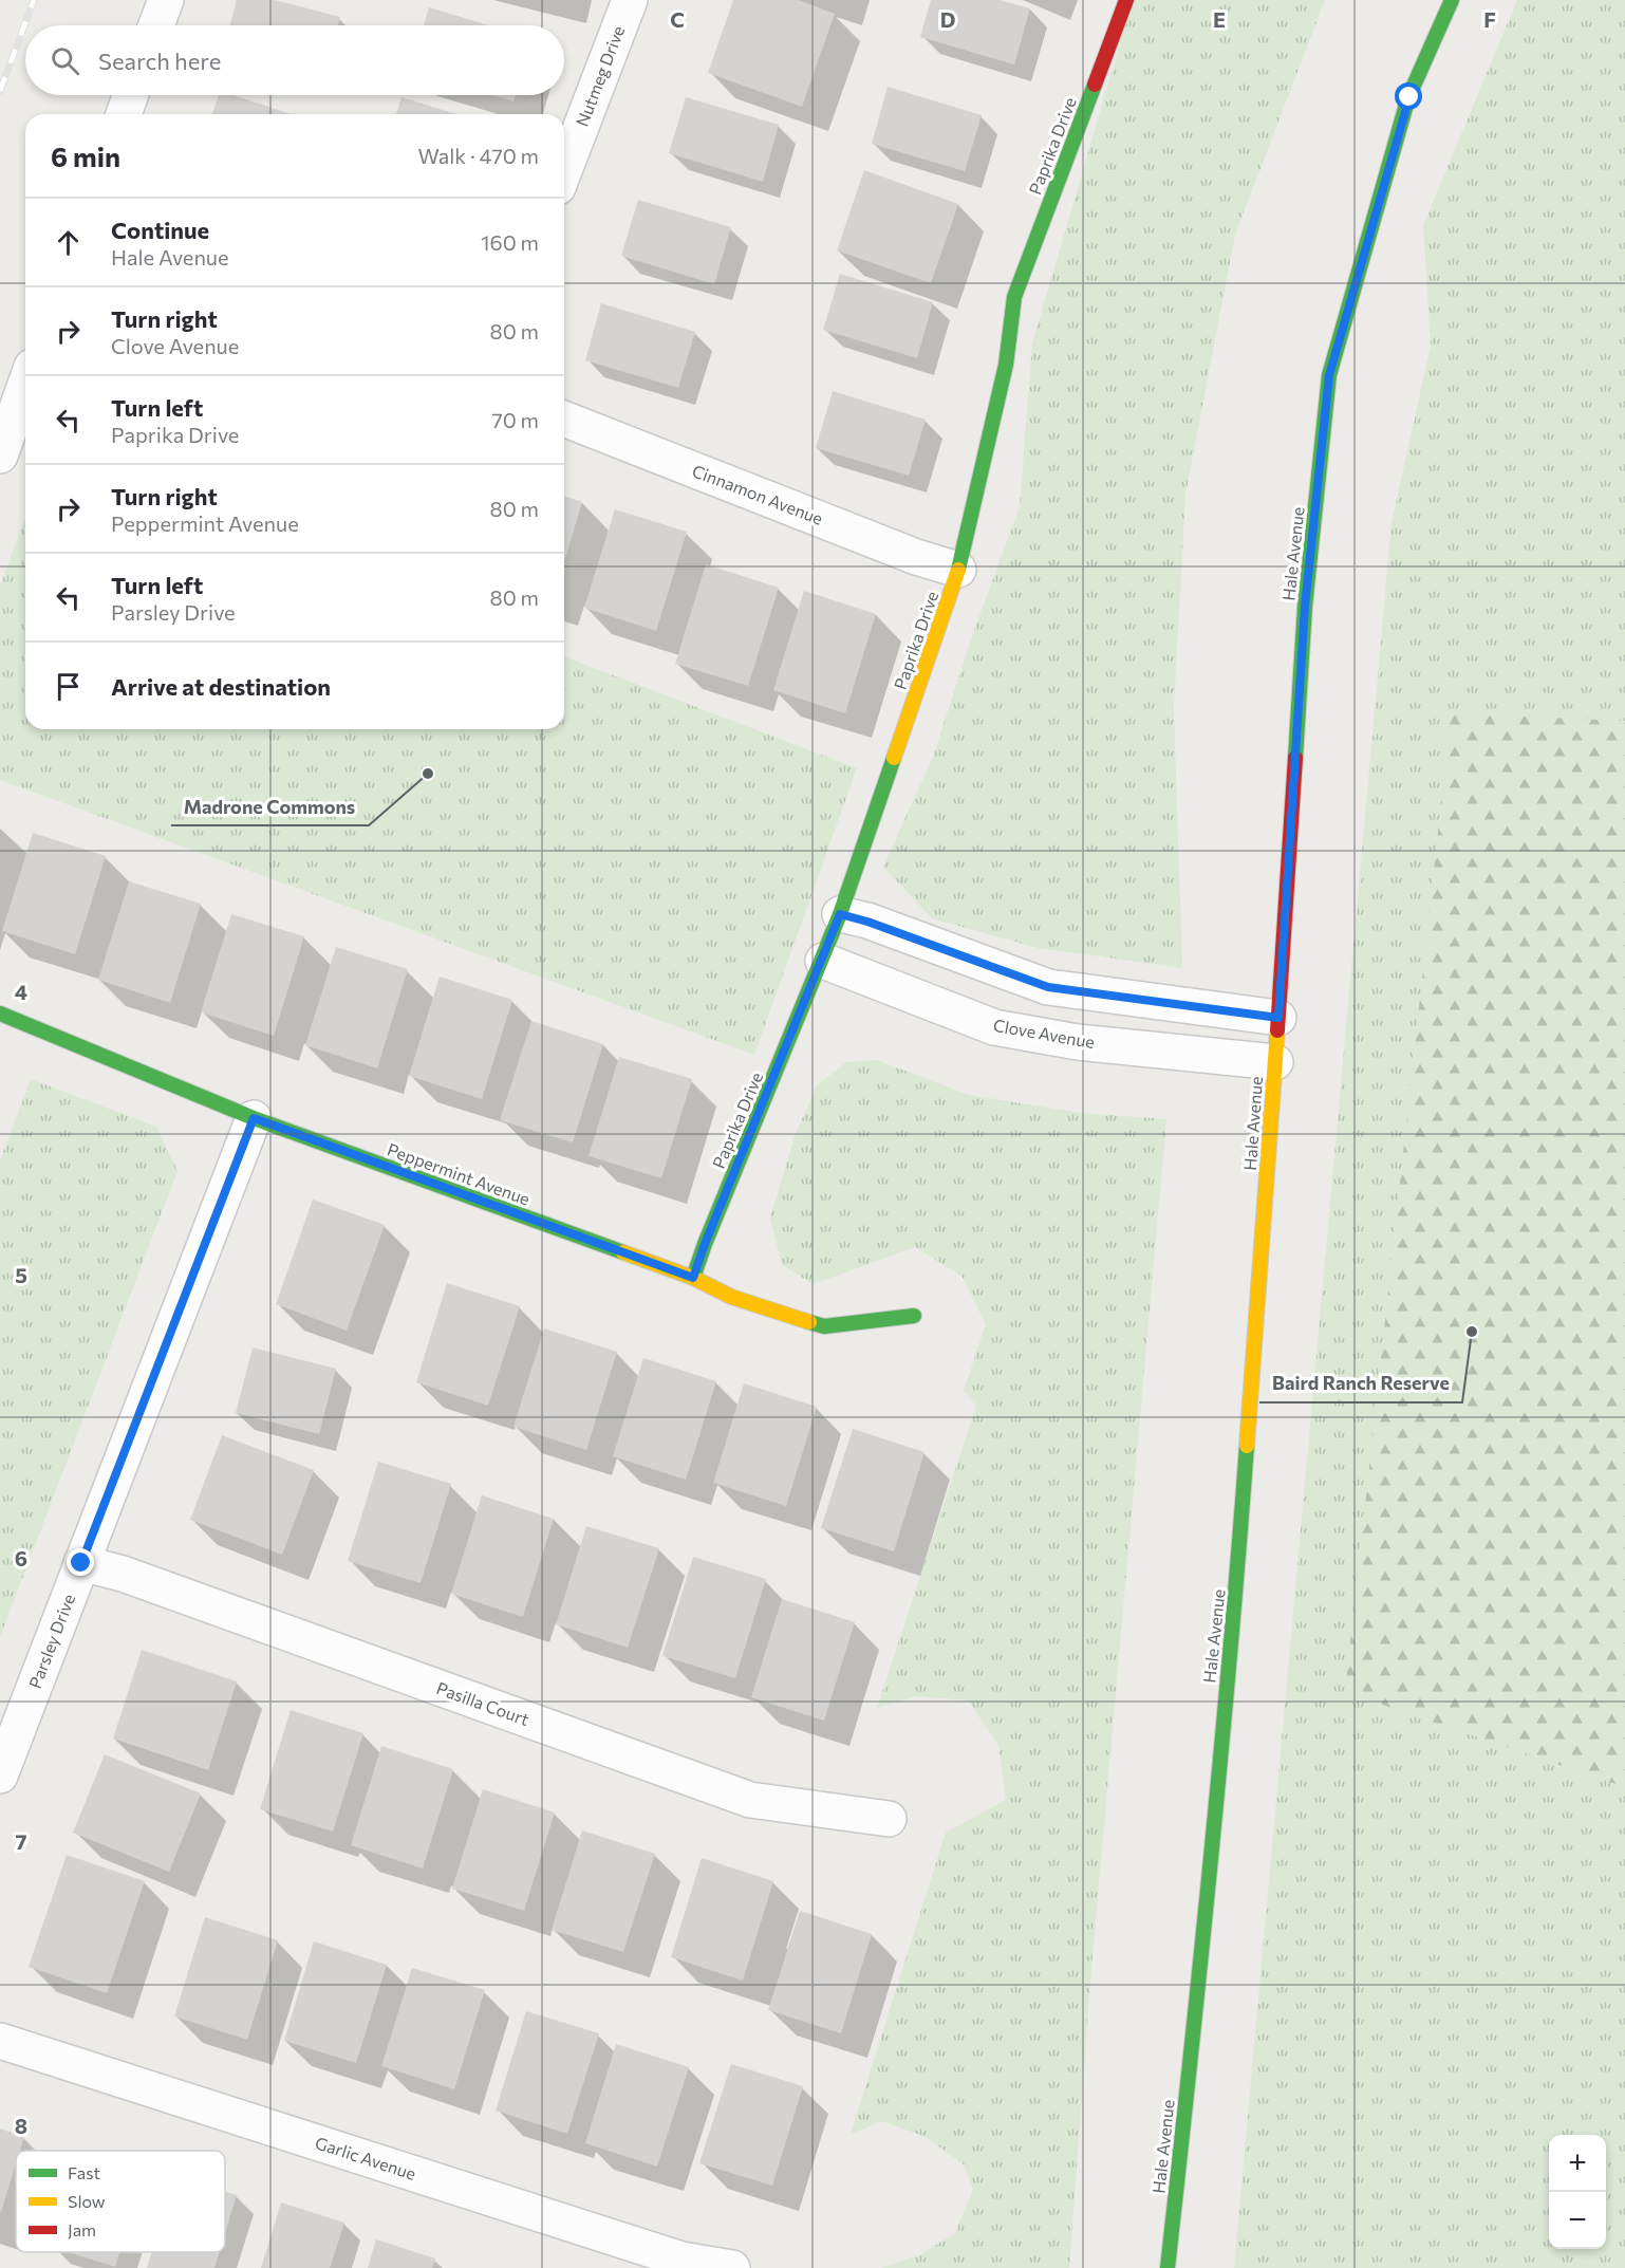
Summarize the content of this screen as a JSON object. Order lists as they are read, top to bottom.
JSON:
{
  "streets": {
    "street": [
      "Nutmeg Drive",
      "Paprika Drive",
      "Cinnamon Avenue",
      "Hale Avenue",
      "Clove Avenue",
      "Peppermint Avenue",
      "Parsley Drive",
      "Pasilla Court",
      "Garlic Avenue"
    ]
  },
  "crossings": [
    ["Paprika Drive", "Cinnamon Avenue"],
    ["Paprika Drive", "Clove Avenue"],
    ["Paprika Drive", "Peppermint Avenue"],
    ["Hale Avenue", "Clove Avenue"],
    ["Peppermint Avenue", "Parsley Drive"],
    ["Parsley Drive", "Pasilla Court"]
  ],
  "places": ["Madrone Commons", "Baird Ranch Reserve"],
  "legend": ["Fast", "Slow", "Jam"],
  "page": {
    "search": "Search here",
    "heading": ["6 min", "Walk · 470 m"],
    "list": [
      ["Continue", "Hale Avenue", "160 m"],
      ["Turn right", "Clove Avenue", "80 m"],
      ["Turn left", "Paprika Drive", "70 m"],
      ["Turn right", "Peppermint Avenue", "80 m"],
      ["Turn left", "Parsley Drive", "80 m"],
      "Arrive at destination"
    ],
    "map_buttons": ["+", "−"]
  },
  "grid": {
    "columns": [
      "C",
      "D",
      "E",
      "F"
    ],
    "rows": [
      "4",
      "5",
      "6",
      "7",
      "8"
    ]
  }
}
